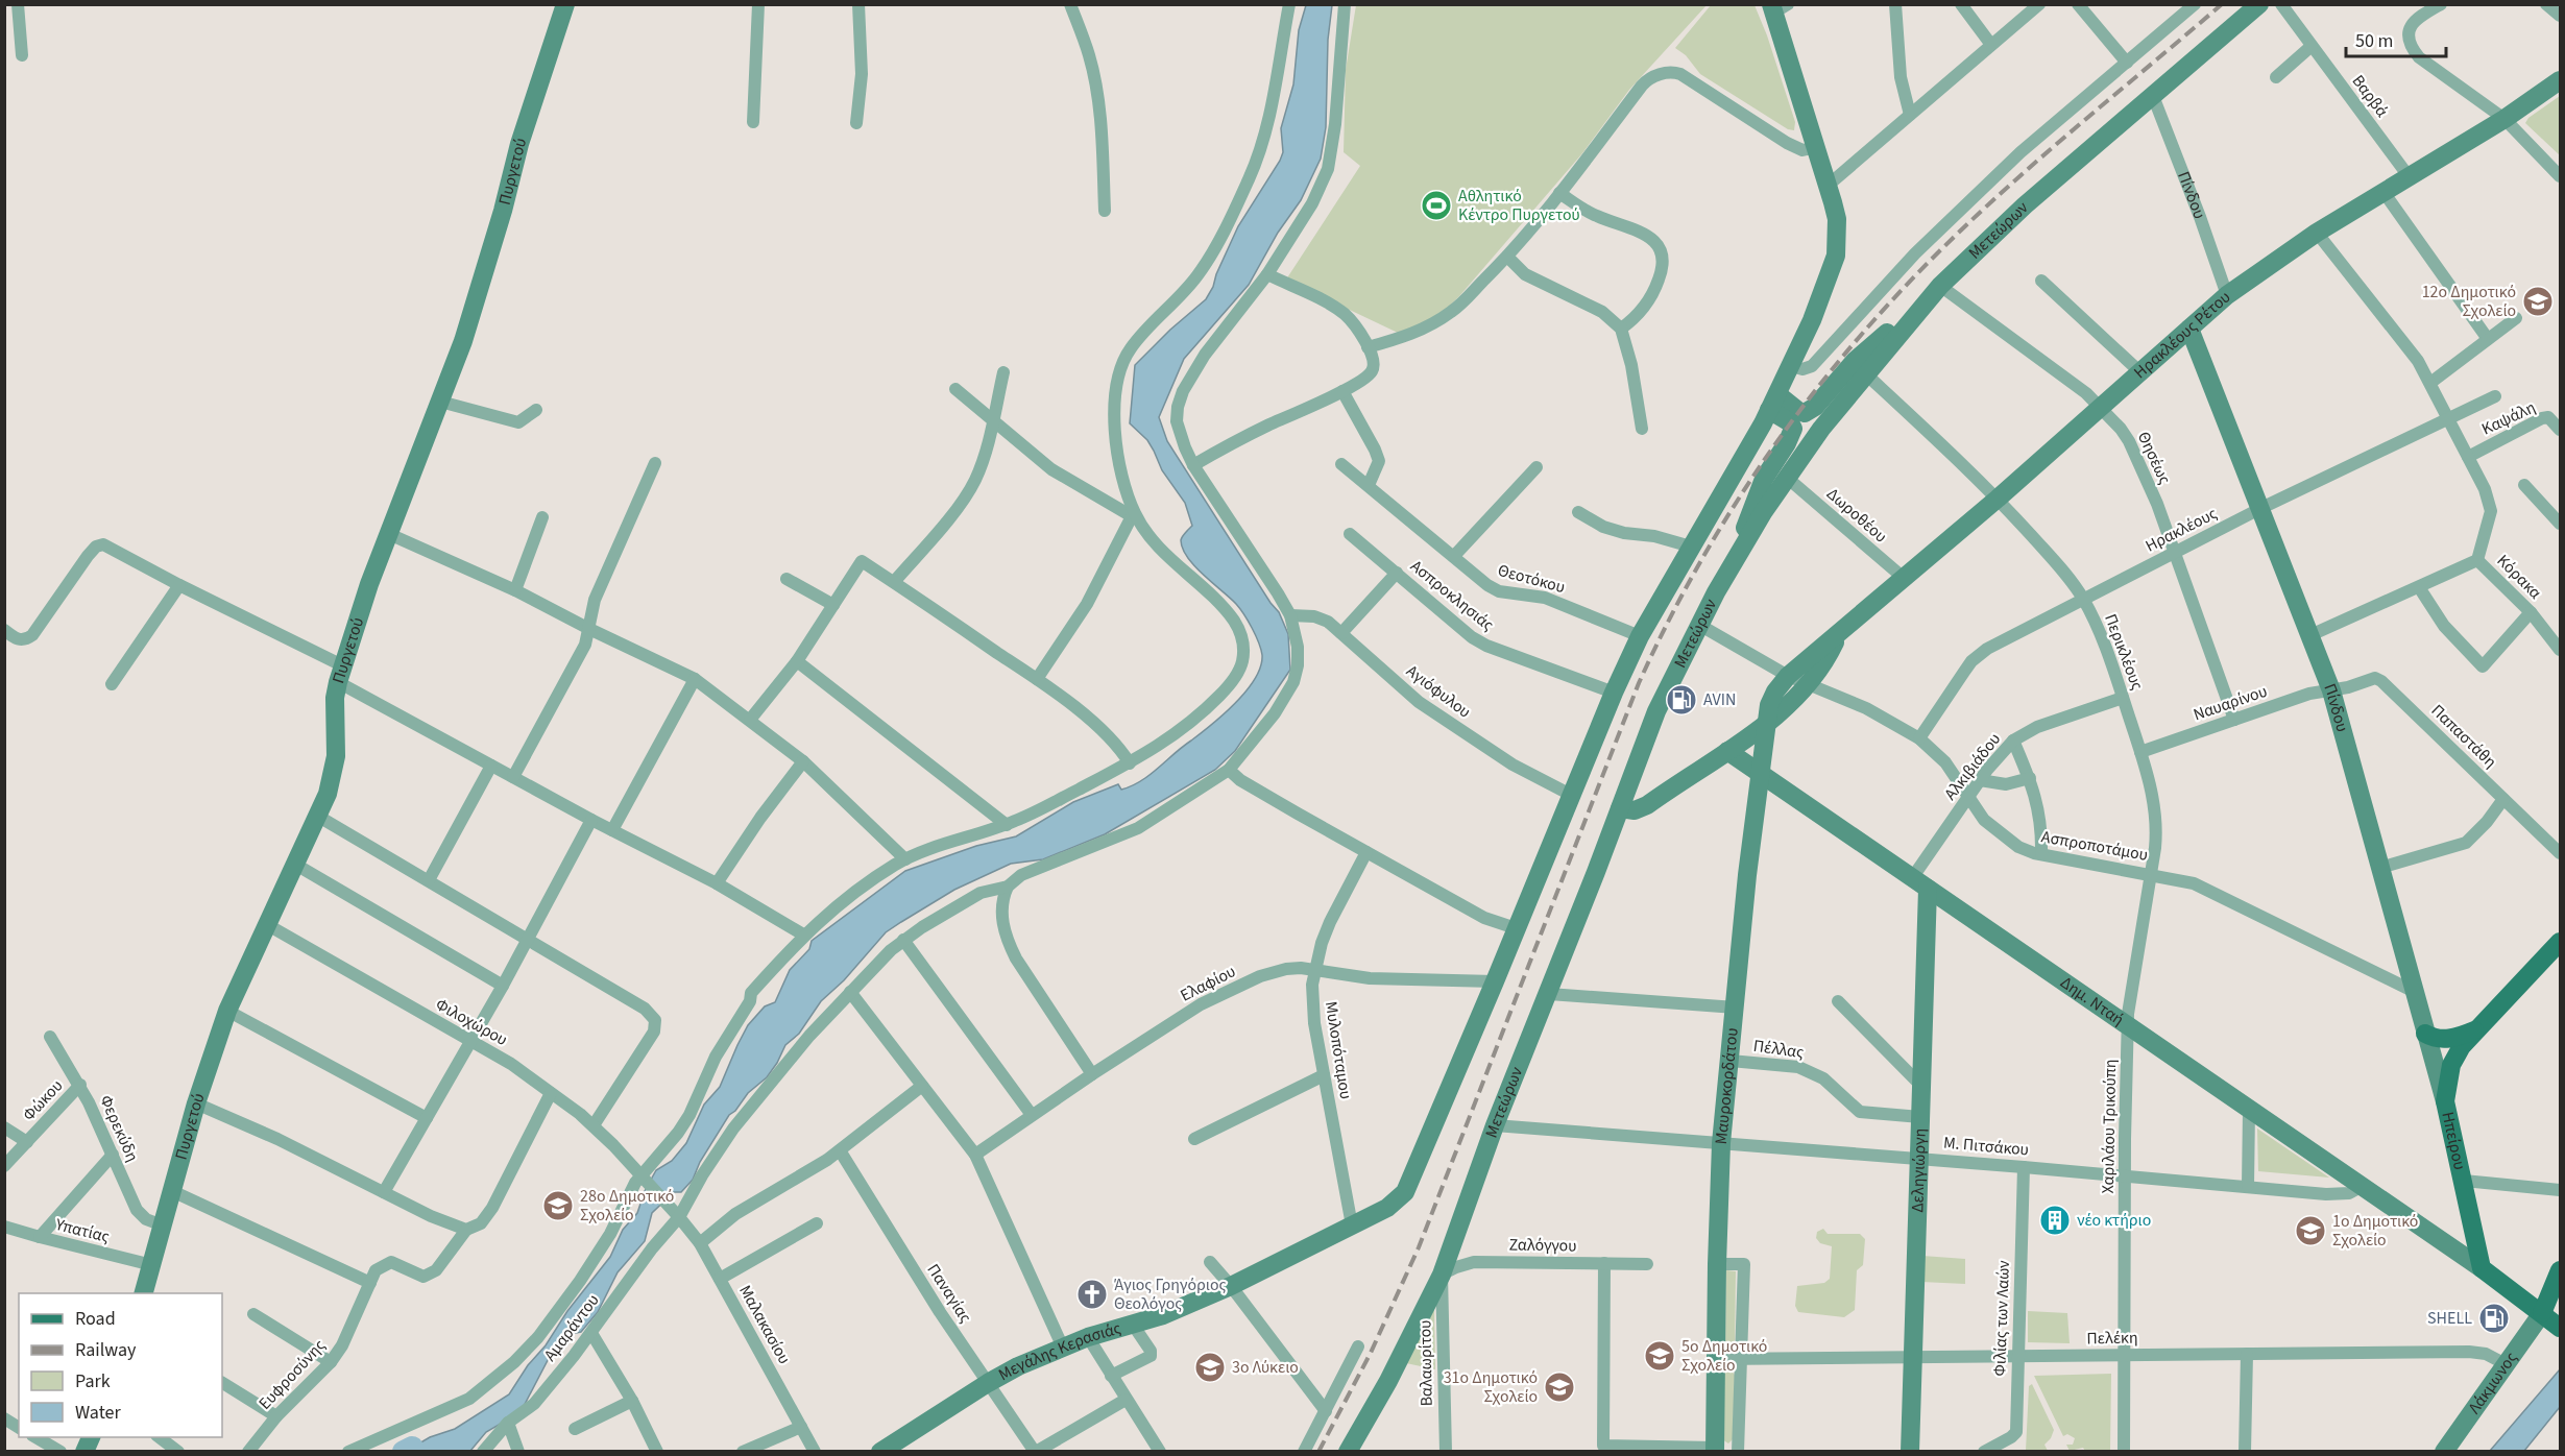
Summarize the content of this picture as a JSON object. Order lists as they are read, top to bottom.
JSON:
{
  "streets": {
    "main road": ["Ηπείρου"],
    "street": [
      "Βαρβά",
      "Πυργετού",
      "Πίνδου",
      "Μετεώρων",
      "Ηρακλέους Ρέτου",
      "Καψάλη",
      "Θησέως",
      "Δωροθέου",
      "Ηρακλέους",
      "Κόρακα",
      "Θεοτόκου",
      "Ασπροκλησιάς",
      "Περικλέους",
      "Αγιόφυλου",
      "Ναυαρίνου",
      "Παπαστάθη",
      "Αλκιβιάδου",
      "Ασπροποτάμου",
      "Ελαφίου",
      "Δημ. Νταή",
      "Φιλοχώρου",
      "Πέλλας",
      "Μυλοπόταμου",
      "Μαυροκορδάτου",
      "Φώκου",
      "Χαριλάου Τρικούπη",
      "Φερεκύδη",
      "Μ. Πιτσάκου",
      "Δεληγιώργη",
      "Υπατίας",
      "Ζαλόγγου",
      "Παναγίας",
      "Φιλίας των Λαών",
      "Μαλακασίου",
      "Αμαράντου",
      "Πελέκη",
      "Μεγάλης Κερασιάς",
      "Βαλαωρίτου",
      "Ευφροσύνης",
      "Λάκμωνος"
    ]
  },
  "crossings": [
    ["Βαρβά", "Ηρακλέους Ρέτου"],
    ["Πυργετού", "Φιλοχώρου"],
    ["Πυργετού", "Φερεκύδη"],
    ["Πυργετού", "Υπατίας"],
    ["Πίνδου", "Μετεώρων"],
    ["Πίνδου", "Ηρακλέους Ρέτου"],
    ["Πίνδου", "Ηρακλέους"],
    ["Πίνδου", "Ναυαρίνου"],
    ["Πίνδου", "Παπαστάθη"],
    ["Πίνδου", "Ασπροποτάμου"],
    ["Πίνδου", "Ηπείρου"],
    ["Μετεώρων", "Θησέως"],
    ["Μετεώρων", "Δωροθέου"],
    ["Μετεώρων", "Περικλέους"],
    ["Μετεώρων", "Ασπροποτάμου"],
    ["Μετεώρων", "Μ. Πιτσάκου"],
    ["Μετεώρων", "Ζαλόγγου"],
    ["Μετεώρων", "Βαλαωρίτου"],
    ["Ηρακλέους Ρέτου", "Θησέως"],
    ["Ηρακλέους Ρέτου", "Δωροθέου"],
    ["Ηρακλέους Ρέτου", "Περικλέους"],
    ["Ηρακλέους Ρέτου", "Μαυροκορδάτου"],
    ["Θησέως", "Ηρακλέους"],
    ["Θησέως", "Ναυαρίνου"],
    ["Ηρακλέους", "Περικλέους"],
    ["Ηρακλέους", "Ασπροποτάμου"],
    ["Θεοτόκου", "Μεγάλης Κερασιάς"],
    ["Ασπροκλησιάς", "Μεγάλης Κερασιάς"],
    ["Περικλέους", "Ναυαρίνου"],
    ["Περικλέους", "Αλκιβιάδου"],
    ["Περικλέους", "Ασπροποτάμου"],
    ["Περικλέους", "Δημ. Νταή"],
    ["Περικλέους", "Χαριλάου Τρικούπη"],
    ["Αγιόφυλου", "Αμαράντου"],
    ["Αγιόφυλου", "Μεγάλης Κερασιάς"],
    ["Ναυαρίνου", "Παπαστάθη"],
    ["Αλκιβιάδου", "Ασπροποτάμου"],
    ["Αλκιβιάδου", "Δημ. Νταή"],
    ["Αλκιβιάδου", "Δεληγιώργη"],
    ["Ασπροποτάμου", "Μαυροκορδάτου"],
    ["Ελαφίου", "Μυλοπόταμου"],
    ["Ελαφίου", "Μεγάλης Κερασιάς"],
    ["Δημ. Νταή", "Μαυροκορδάτου"],
    ["Δημ. Νταή", "Χαριλάου Τρικούπη"],
    ["Δημ. Νταή", "Ηπείρου"],
    ["Δημ. Νταή", "Μ. Πιτσάκου"],
    ["Δημ. Νταή", "Δεληγιώργη"],
    ["Φιλοχώρου", "Μαλακασίου"],
    ["Φιλοχώρου", "Αμαράντου"],
    ["Πέλλας", "Μαυροκορδάτου"],
    ["Πέλλας", "Δεληγιώργη"],
    ["Μυλοπόταμου", "Μεγάλης Κερασιάς"],
    ["Μαυροκορδάτου", "Μ. Πιτσάκου"],
    ["Μαυροκορδάτου", "Πελέκη"],
    ["Φώκου", "Φερεκύδη"],
    ["Χαριλάου Τρικούπη", "Μ. Πιτσάκου"],
    ["Χαριλάου Τρικούπη", "Πελέκη"],
    ["Μ. Πιτσάκου", "Δεληγιώργη"],
    ["Μ. Πιτσάκου", "Φιλίας των Λαών"],
    ["Δεληγιώργη", "Πελέκη"],
    ["Ζαλόγγου", "Βαλαωρίτου"],
    ["Παναγίας", "Μεγάλης Κερασιάς"],
    ["Φιλίας των Λαών", "Πελέκη"],
    ["Μαλακασίου", "Αμαράντου"],
    ["Πελέκη", "Λάκμωνος"]
  ],
  "places": {
    "sports": ["Αθλητικό Κέντρο Πυργετού"],
    "school or university": [
      "12ο Δημοτικό Σχολείο",
      "28ο Δημοτικό Σχολείο",
      "1ο Δημοτικό Σχολείο",
      "5ο Δημοτικό Σχολείο",
      "3ο Λύκειο",
      "31ο Δημοτικό Σχολείο"
    ],
    "fuel station": ["AVIN", "SHELL"],
    "building": ["νέο κτήριο"],
    "church": ["Άγιος Γρηγόριος Θεολόγος"]
  },
  "legend": [
    "Road",
    "Railway",
    "Park",
    "Water"
  ],
  "scale_bar": "50 m"
}
